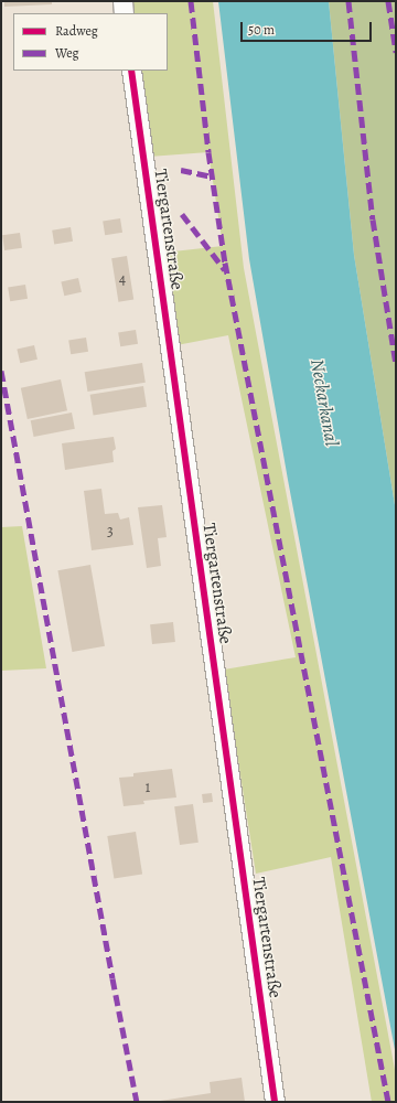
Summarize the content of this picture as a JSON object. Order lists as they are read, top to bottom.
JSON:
{
  "streets": {
    "lane": ["Tiergartenstraße"]
  },
  "water": ["Neckarkanal"],
  "house_numbers": ["4", "3", "1"],
  "legend": ["Radweg", "Weg"],
  "scale_bar": "50 m"
}
